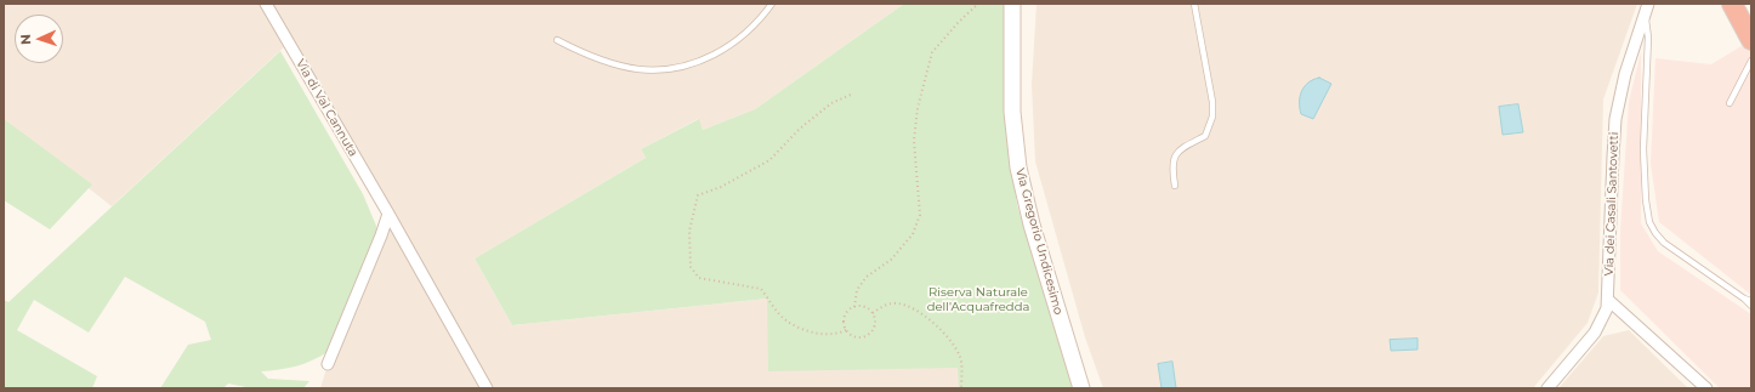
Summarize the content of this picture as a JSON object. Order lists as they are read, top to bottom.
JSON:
{
  "streets": {
    "street": ["Via di Val Cannuta", "Via dei Casali Santovetti", "Via Gregorio Undicesimo"]
  },
  "parks": ["Riserva Naturale dell'Acquafredda"],
  "north": "left"
}
